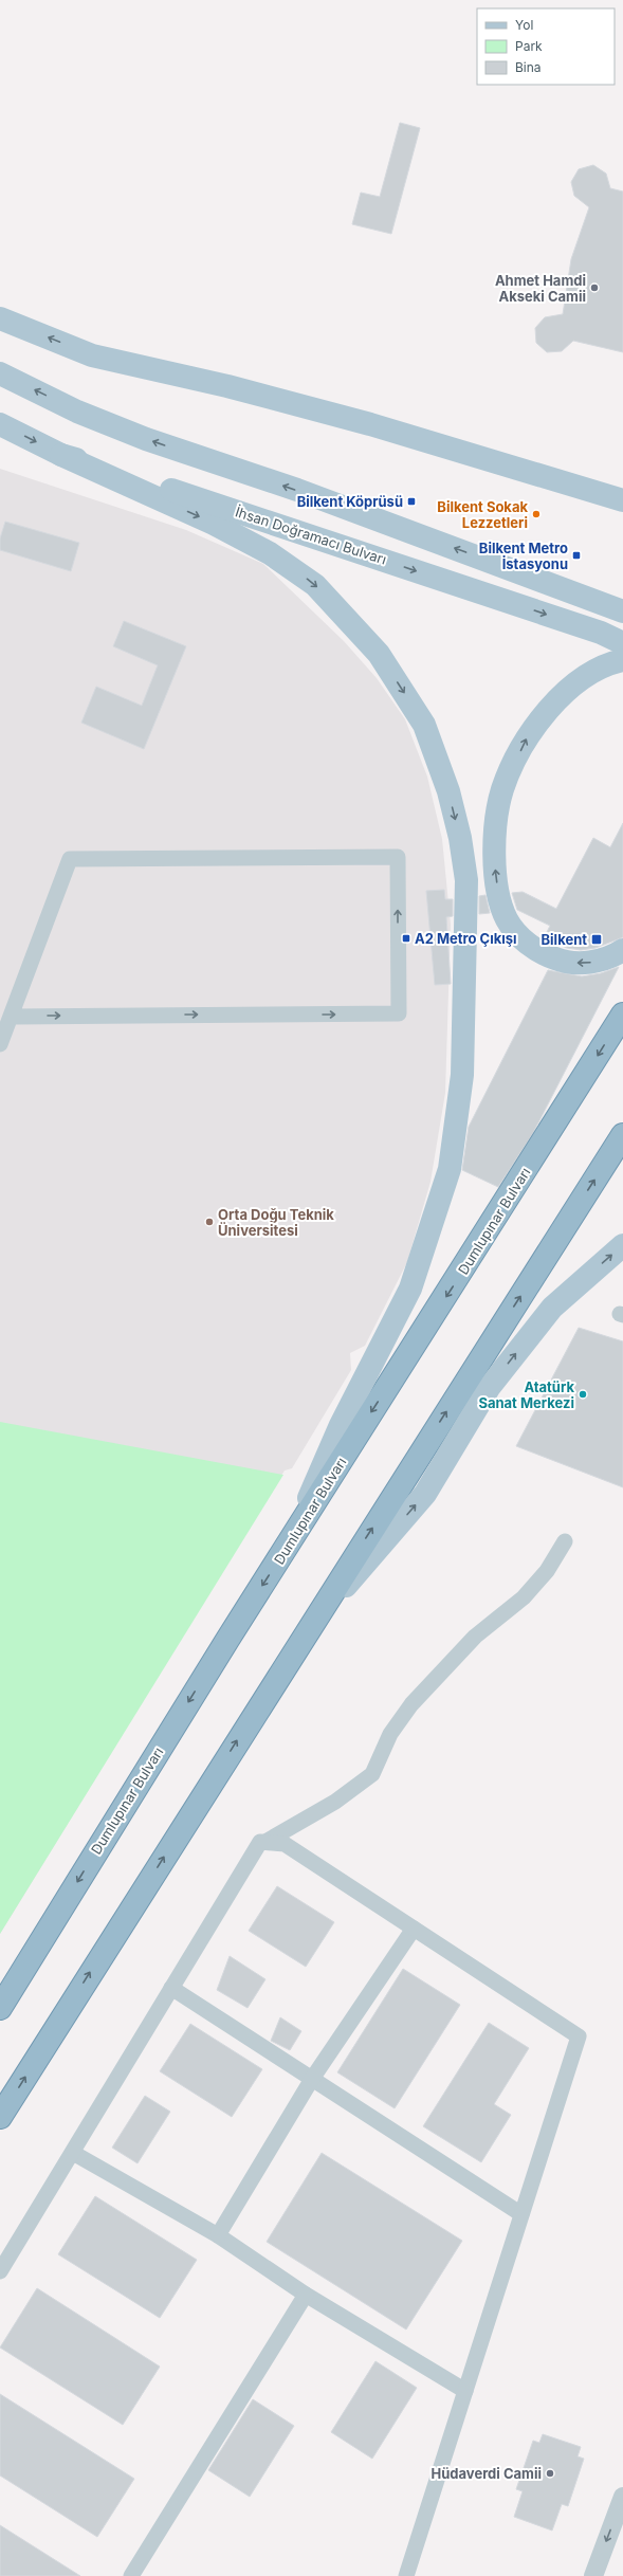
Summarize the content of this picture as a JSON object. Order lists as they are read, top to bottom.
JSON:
{
  "streets": {
    "highway": ["Dumlupınar Bulvarı"],
    "main road": ["İhsan Doğramacı Bulvarı"]
  },
  "places": {
    "other": [
      "Ahmet Hamdi Akseki Camii",
      "Bilkent Sokak Lezzetleri",
      "Orta Doğu Teknik Üniversitesi",
      "Atatürk Sanat Merkezi",
      "Hüdaverdi Camii"
    ],
    "transit": [
      "Bilkent Köprüsü",
      "Bilkent Metro İstasyonu",
      "A2 Metro Çıkışı",
      "Bilkent"
    ]
  },
  "legend": ["Yol", "Park", "Bina"]
}
